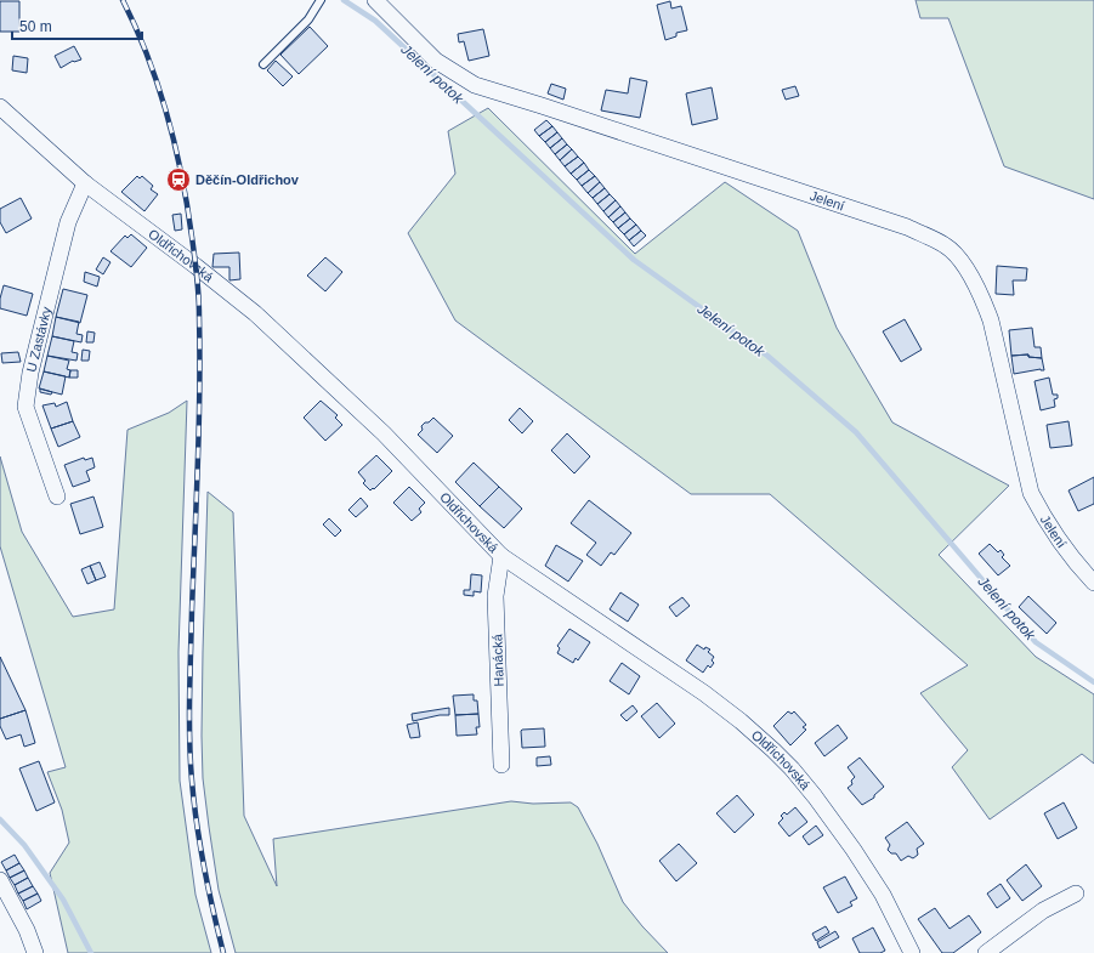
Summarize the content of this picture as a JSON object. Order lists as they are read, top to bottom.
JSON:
{
  "streets": {
    "street": [
      "Jelení",
      "Oldřichovská",
      "U Zastávky",
      "Hanácká"
    ]
  },
  "crossings": [
    ["Oldřichovská", "U Zastávky"],
    ["Oldřichovská", "Hanácká"]
  ],
  "water": ["Jelení potok"],
  "places": {
    "station": ["Děčín-Oldřichov"]
  },
  "scale_bar": "50 m"
}
